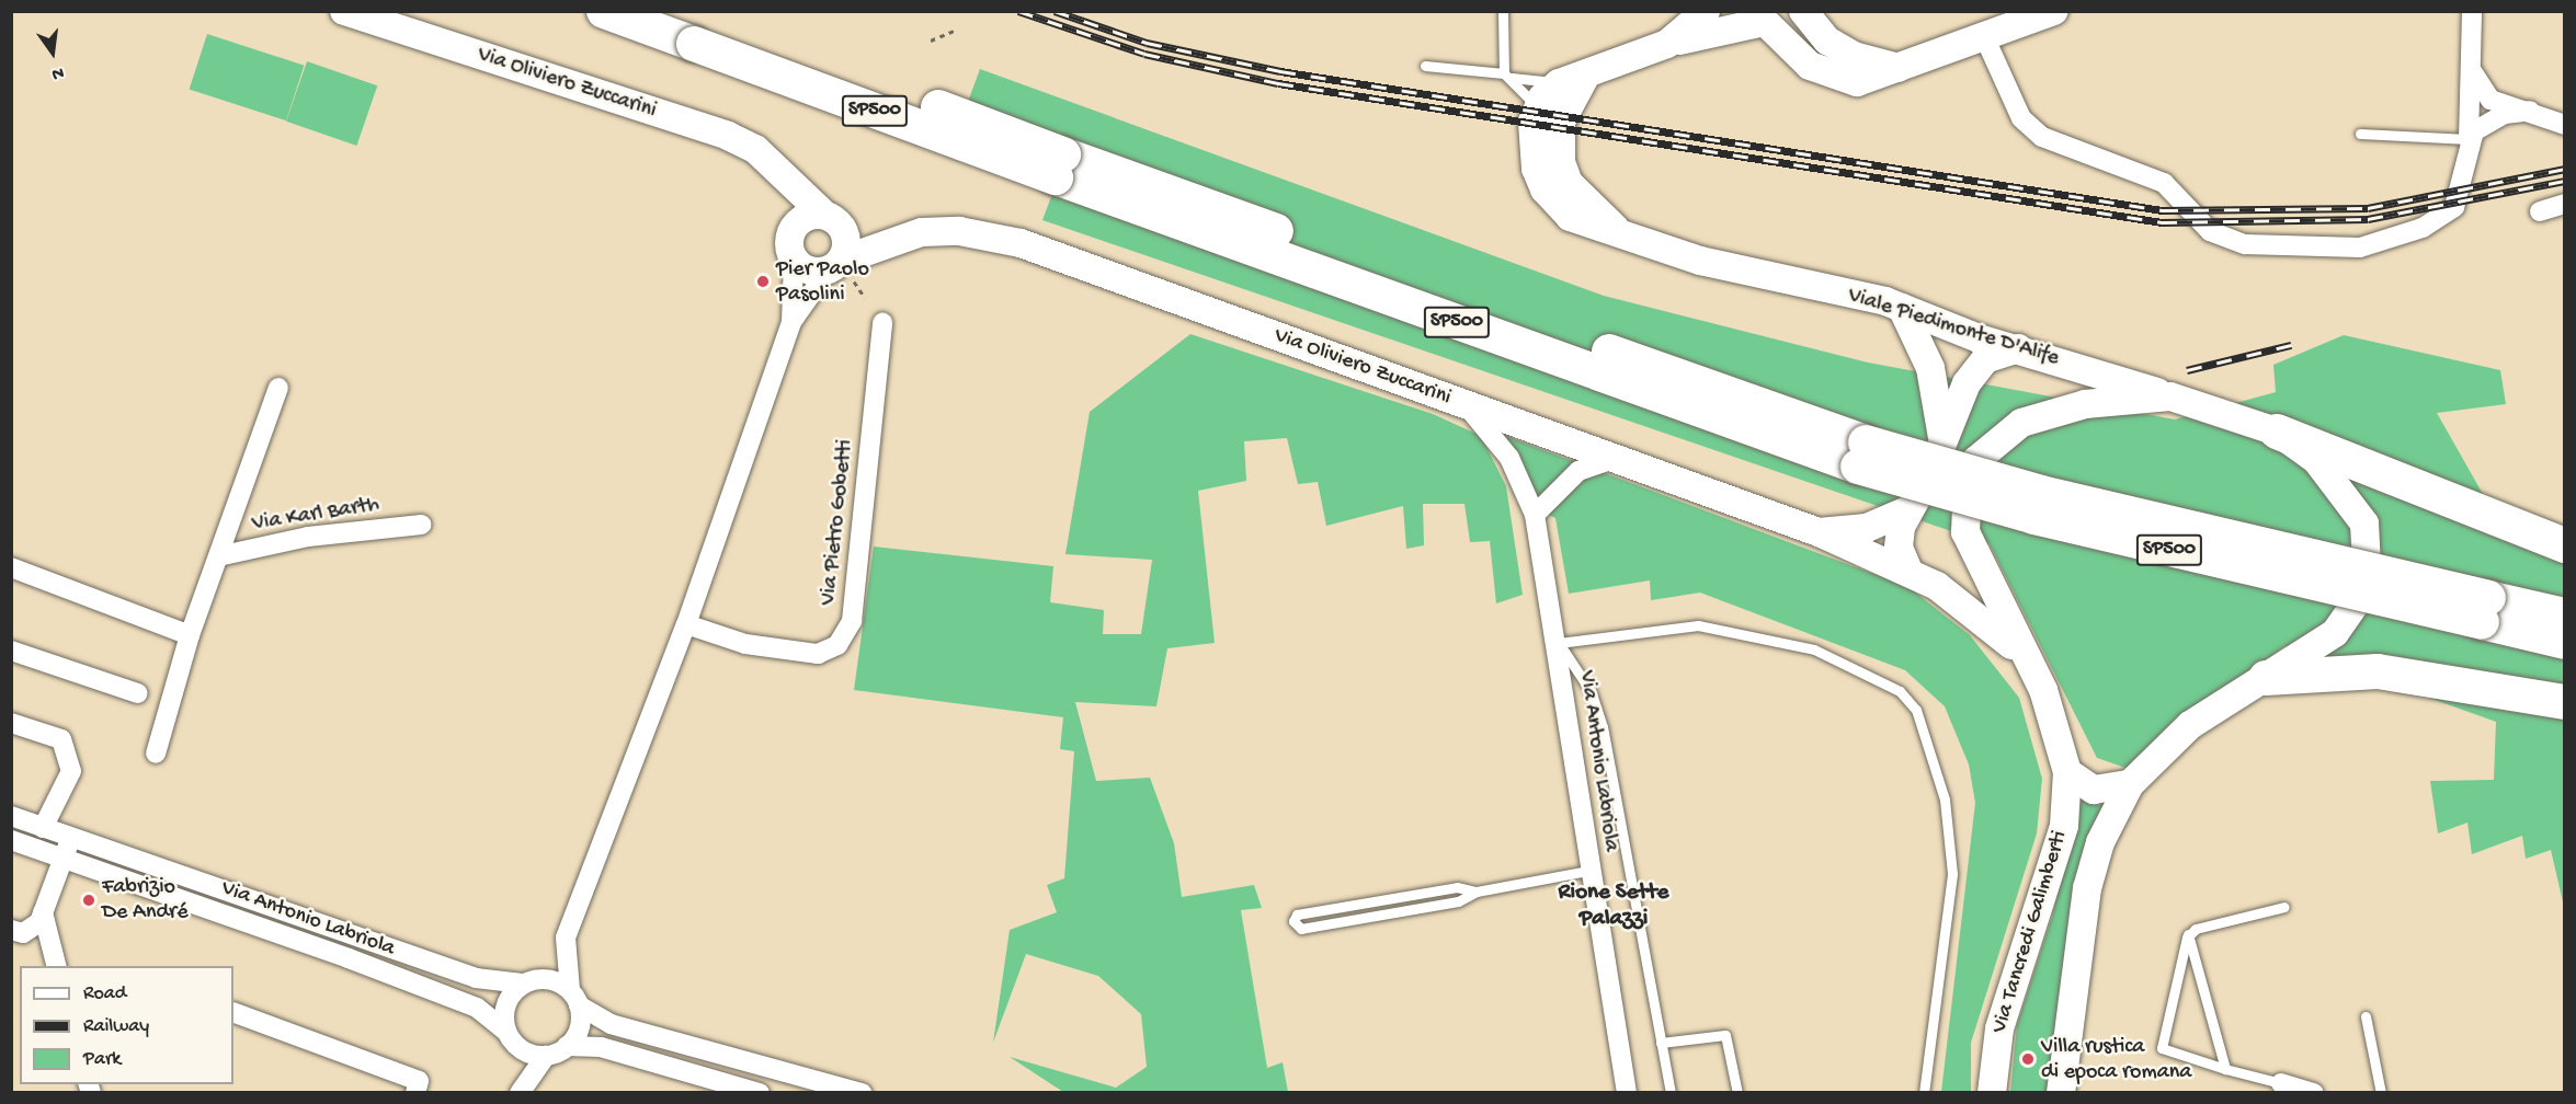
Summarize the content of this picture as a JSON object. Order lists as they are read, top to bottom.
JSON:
{
  "streets": {
    "highway": ["SP500"],
    "main road": ["Via Oliviero Zuccarini", "Viale Piedimonte D'Alife", "Via Tancredi Galimberti"],
    "street": ["Via Karl Barth", "Via Pietro Gobetti", "Via Antonio Labriola"]
  },
  "crossings": [
    ["Via Oliviero Zuccarini", "Via Antonio Labriola"],
    ["Via Oliviero Zuccarini", "Via Tancredi Galimberti"],
    ["Viale Piedimonte D'Alife", "Via Tancredi Galimberti"]
  ],
  "districts": ["Rione Sette Palazzi"],
  "places": ["Pier Paolo Pasolini", "Fabrizio De André", "Villa rustica di epoca romana"],
  "legend": ["Road", "Railway", "Park"],
  "north": "bottom"
}
